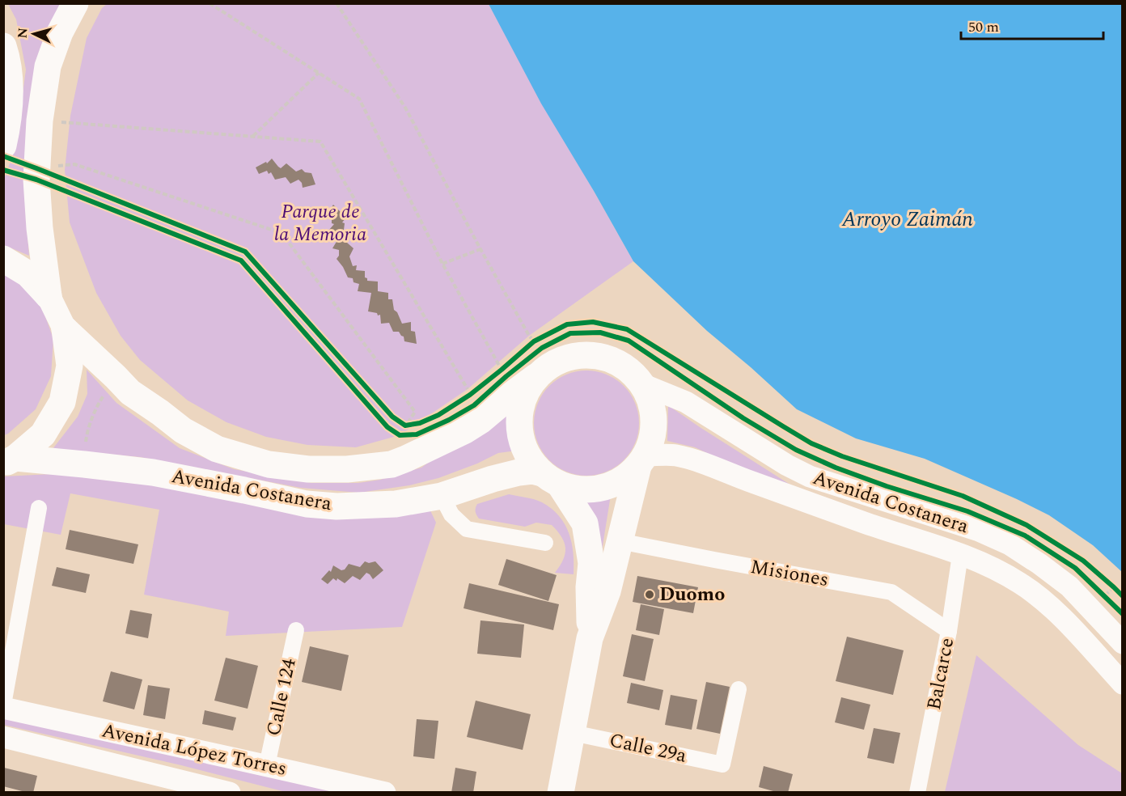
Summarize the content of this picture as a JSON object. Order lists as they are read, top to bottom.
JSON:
{
  "streets": {
    "highway": ["Avenida Costanera"],
    "main road": ["Avenida López Torres"],
    "street": [
      "Misiones",
      "Balcarce",
      "Calle 124",
      "Calle 29a"
    ]
  },
  "crossings": [
    ["Avenida Costanera", "Balcarce"],
    ["Misiones", "Balcarce"],
    ["Calle 124", "Avenida López Torres"]
  ],
  "water": ["Arroyo Zaimán"],
  "parks": ["Parque de la Memoria"],
  "places": ["Duomo"],
  "scale_bar": "50 m",
  "north": "left"
}
